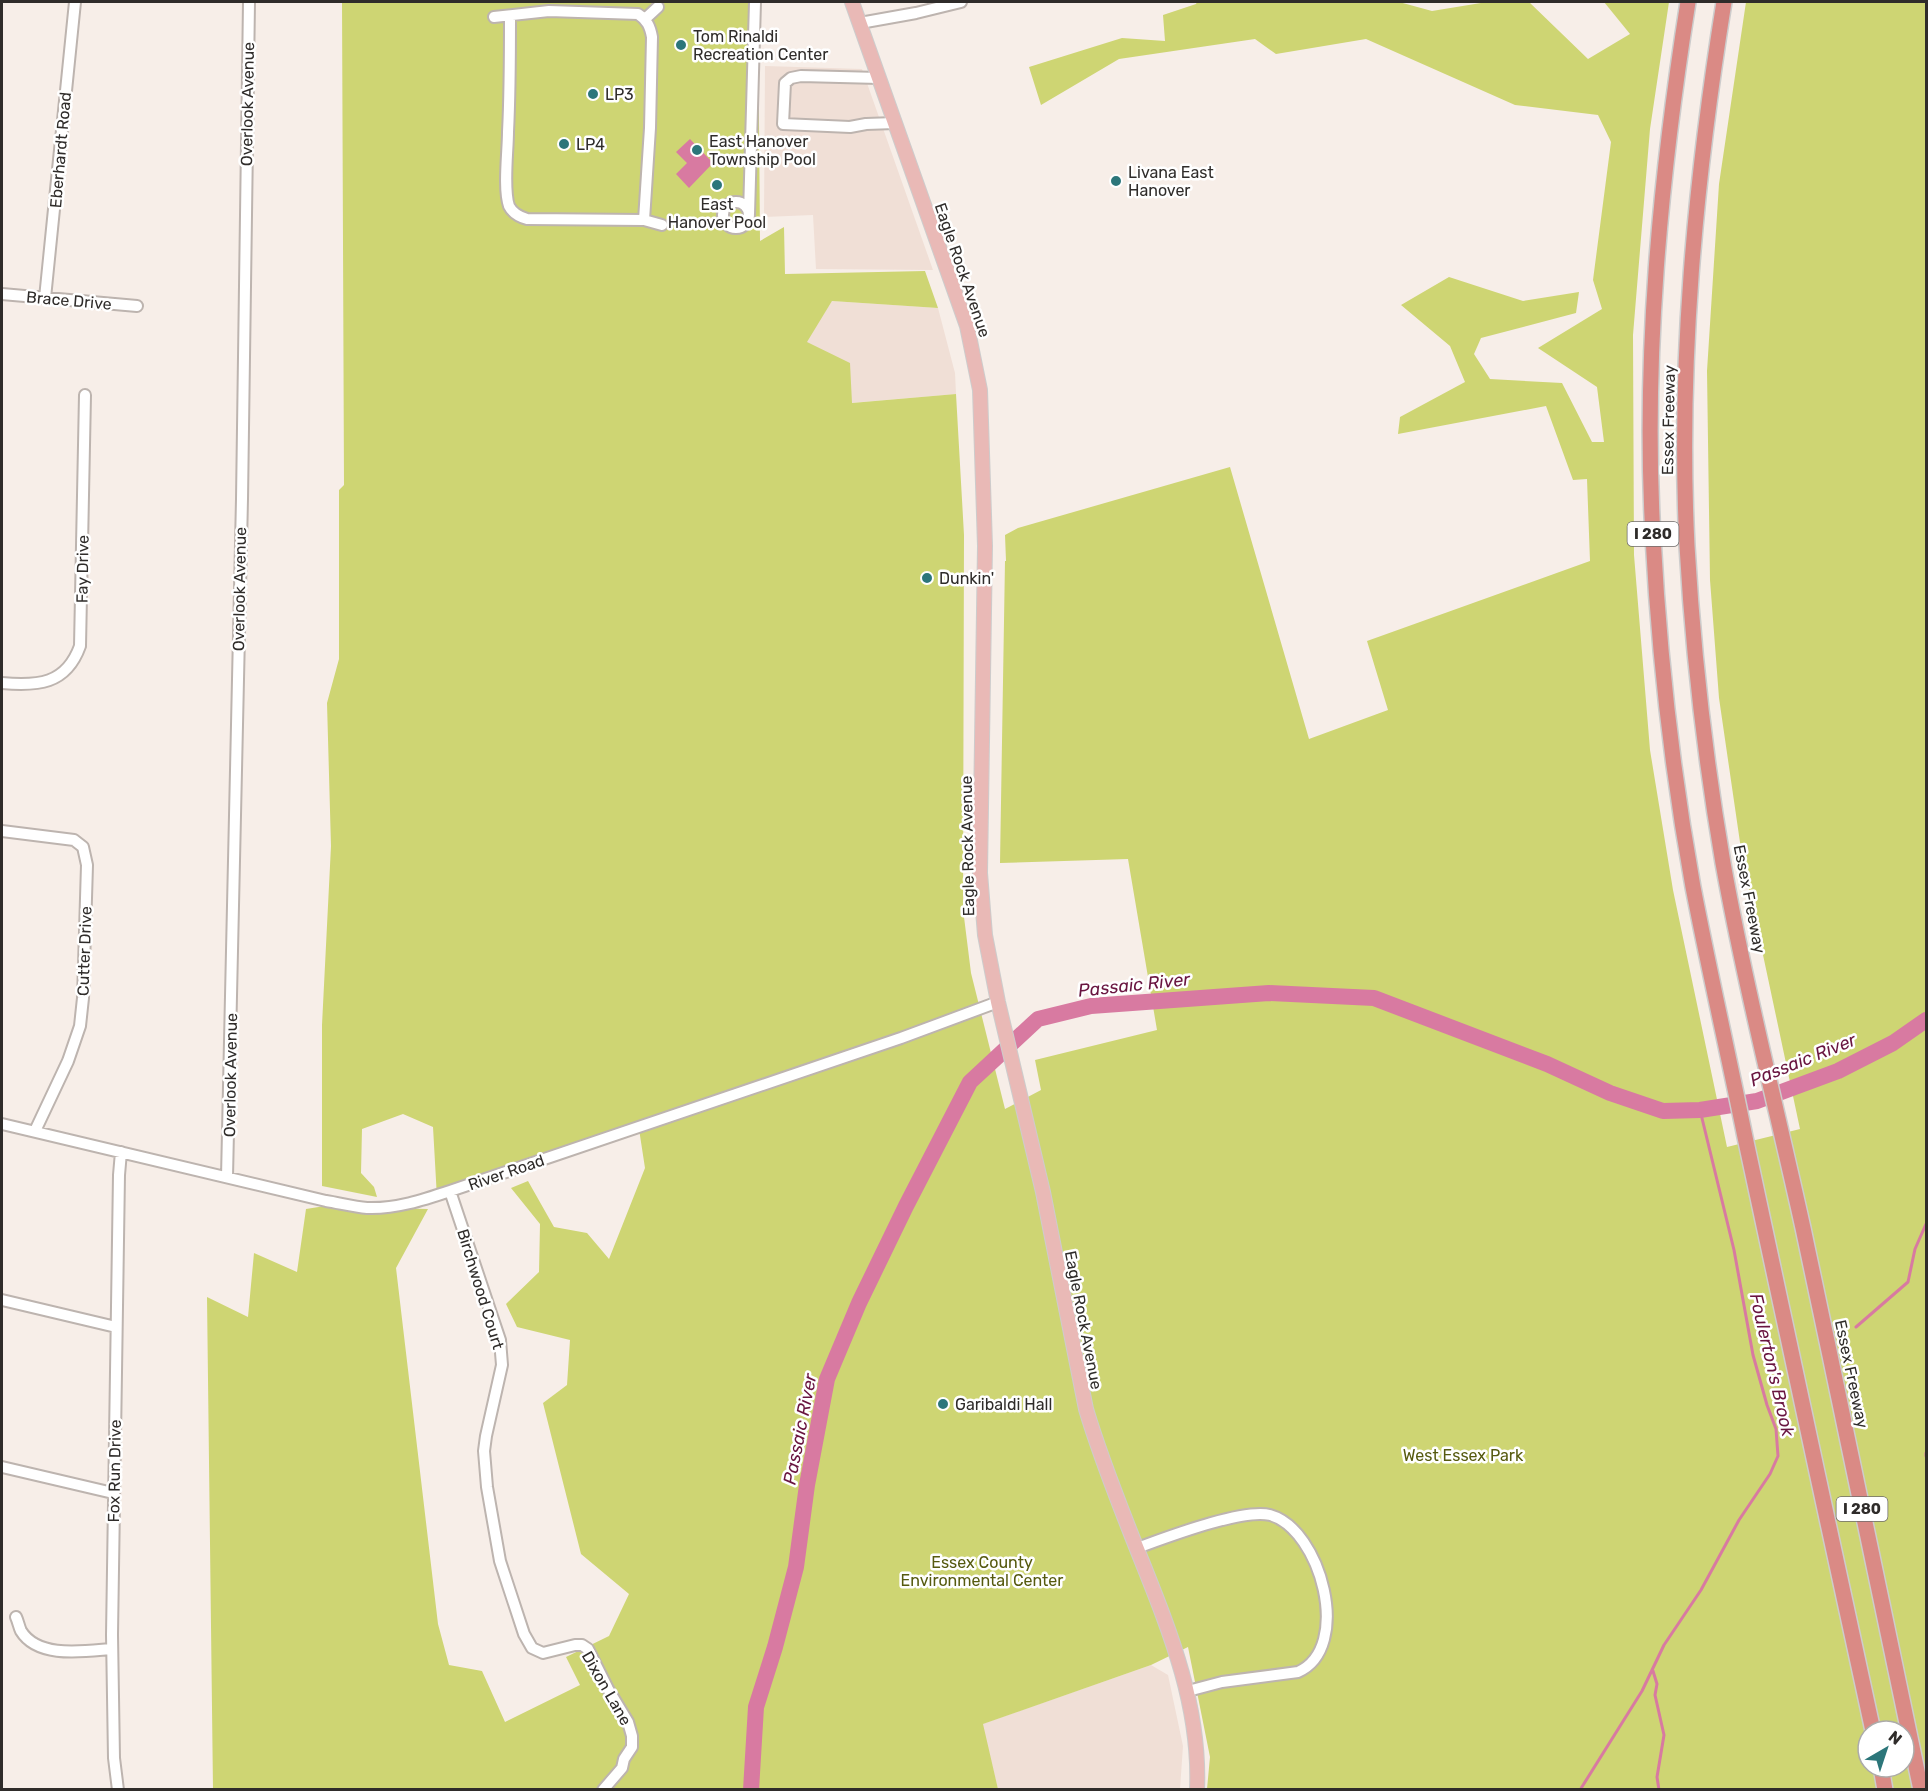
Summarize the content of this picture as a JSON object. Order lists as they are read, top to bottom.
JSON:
{
  "streets": {
    "highway": ["Essex Freeway", "I 280"],
    "main road": ["Eagle Rock Avenue"],
    "street": [
      "Overlook Avenue",
      "Eberhardt Road",
      "Brace Drive",
      "Fay Drive",
      "Cutter Drive",
      "River Road",
      "Birchwood Court",
      "Fox Run Drive",
      "Dixon Lane"
    ]
  },
  "crossings": [
    ["Overlook Avenue", "River Road"],
    ["Eberhardt Road", "Brace Drive"],
    ["Eagle Rock Avenue", "River Road"],
    ["Cutter Drive", "River Road"],
    ["River Road", "Birchwood Court"],
    ["River Road", "Fox Run Drive"],
    ["Birchwood Court", "Dixon Lane"]
  ],
  "water": ["Passaic River", "Foulerton's Brook"],
  "parks": ["West Essex Park", "Essex County Environmental Center"],
  "places": [
    "Tom Rinaldi Recreation Center",
    "LP3",
    "LP4",
    "East Hanover Township Pool",
    "Livana East Hanover",
    "East Hanover Pool",
    "Dunkin'",
    "Garibaldi Hall"
  ],
  "north": "top right"
}
